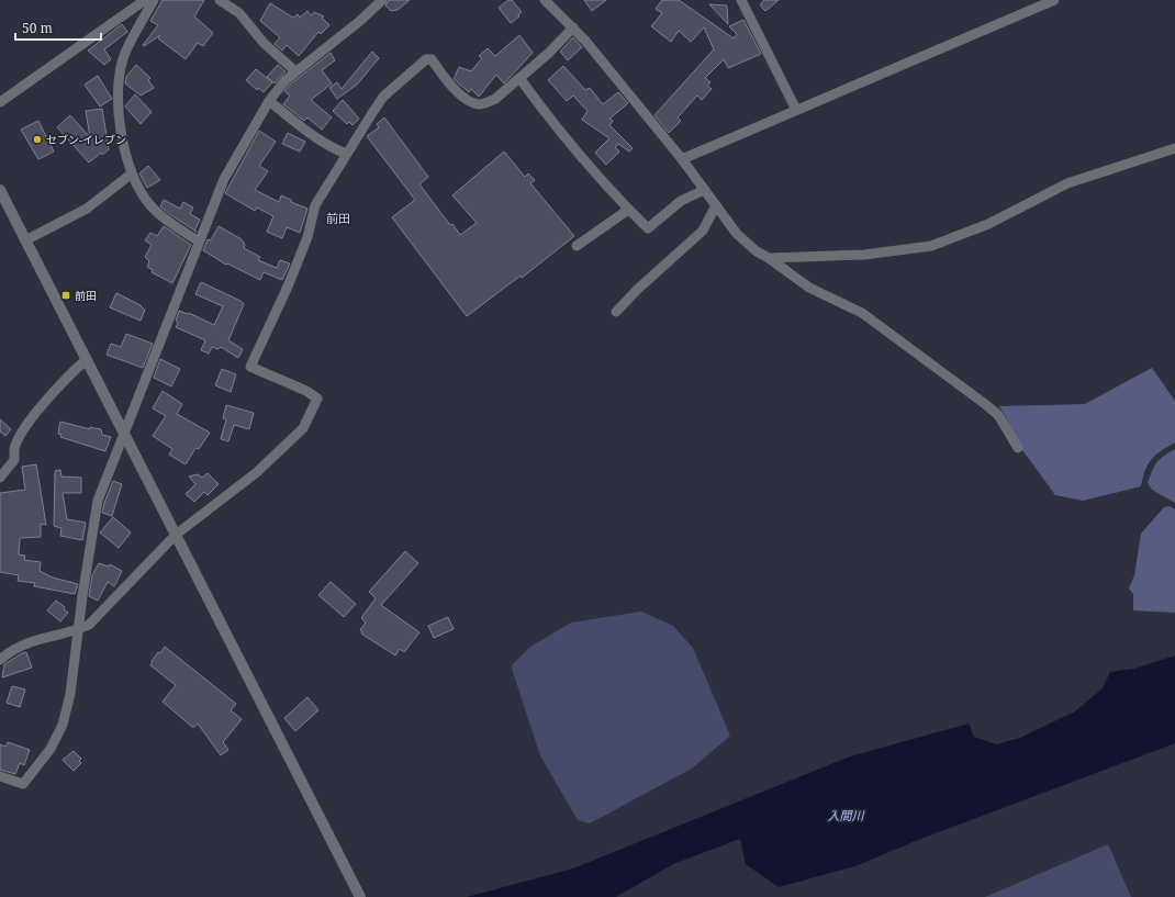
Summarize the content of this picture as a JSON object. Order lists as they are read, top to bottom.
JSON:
{
  "districts": ["前田"],
  "water": ["入間川"],
  "places": {
    "other": ["セブン-イレブン"],
    "transit": ["前田"]
  },
  "scale_bar": "50 m"
}
